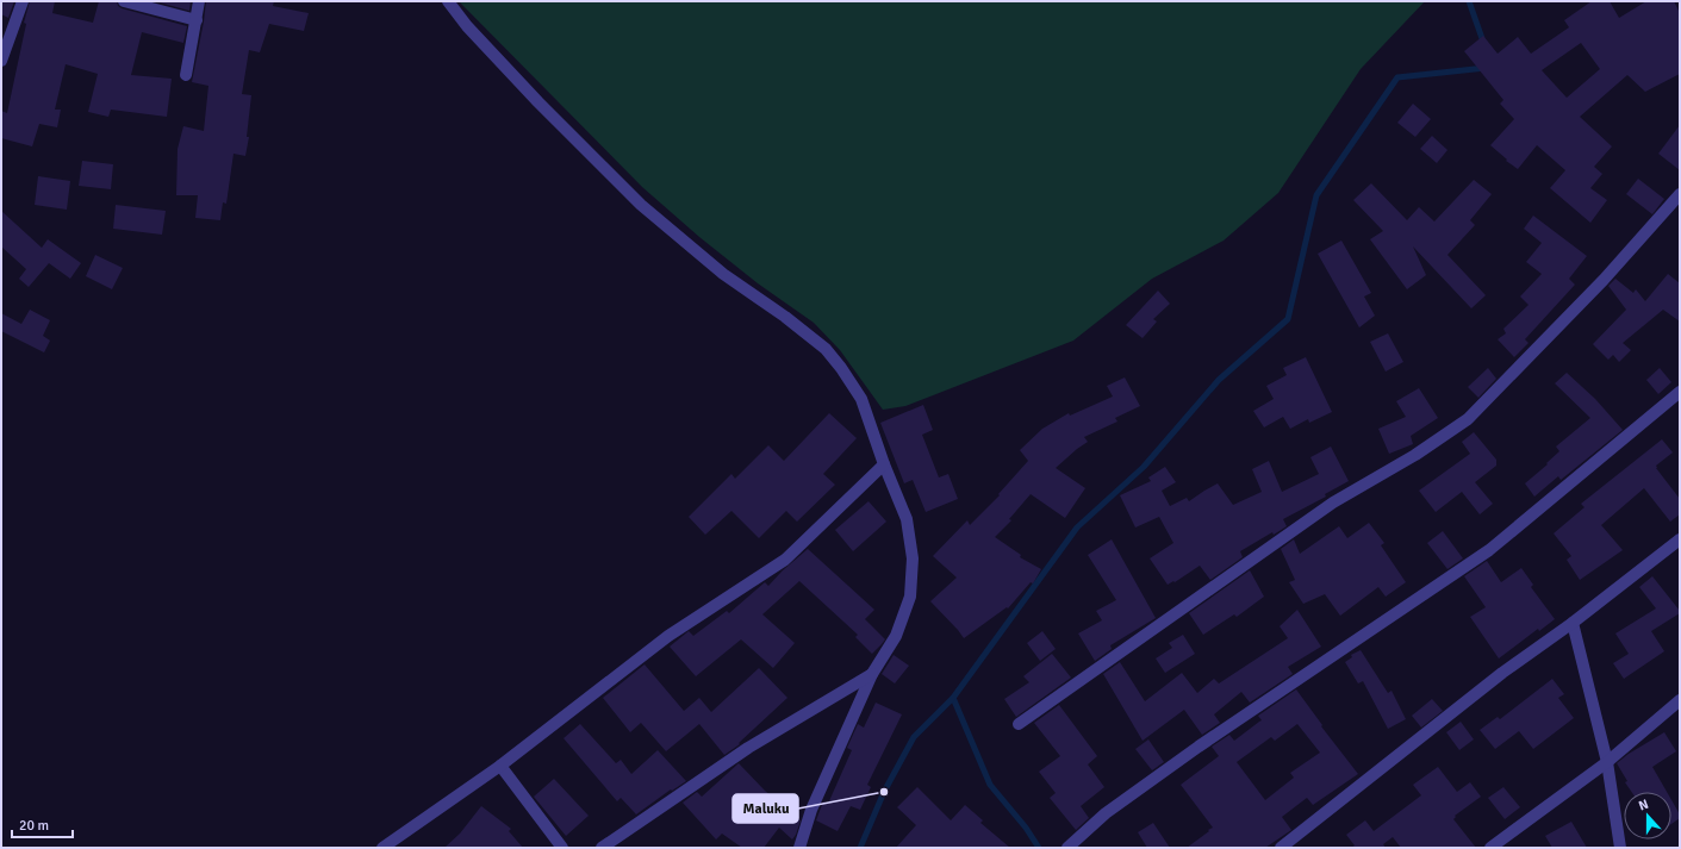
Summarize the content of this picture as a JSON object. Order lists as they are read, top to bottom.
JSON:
{
  "places": ["Maluku"],
  "scale_bar": "20 m",
  "north": "top"
}
